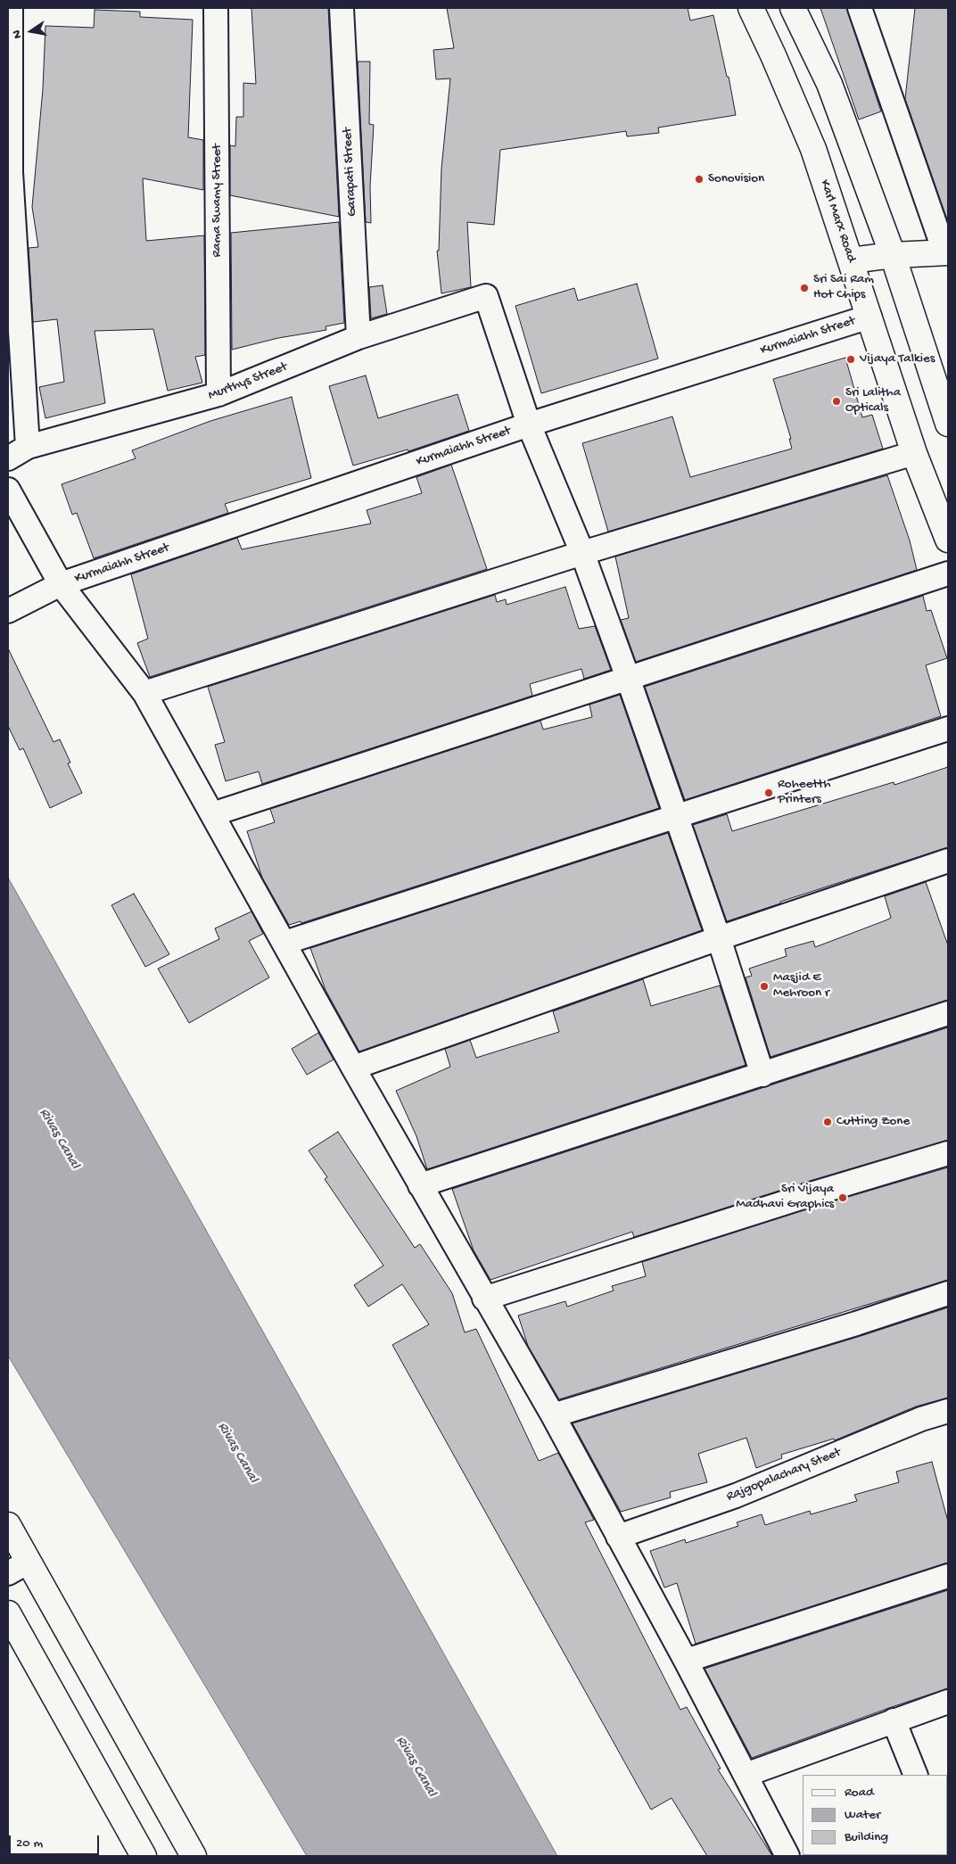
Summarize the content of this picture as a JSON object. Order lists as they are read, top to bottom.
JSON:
{
  "streets": {
    "main road": ["Karl Marx Road"],
    "street": [
      "Garapati Street",
      "Rama Swamy Street",
      "Kurmaiahh Street",
      "Murthys Street",
      "Rajgopalachary Steet"
    ]
  },
  "crossings": [
    ["Garapati Street", "Murthys Street"],
    ["Rama Swamy Street", "Murthys Street"],
    ["Karl Marx Road", "Kurmaiahh Street"],
    ["Kurmaiahh Street", "Murthys Street"]
  ],
  "water": ["Rivas Canal"],
  "places": [
    "Sonovision",
    "Sri Sai Ram Hot Chips",
    "Vijaya Talkies",
    "Sri Lalitha Opticals",
    "Roheetth Printers",
    "Masjid E Mehroon r",
    "Cutting Zone",
    "Sri Vijaya Madhavi Graphics"
  ],
  "legend": ["Road", "Water", "Building"],
  "scale_bar": "20 m",
  "north": "left"
}
